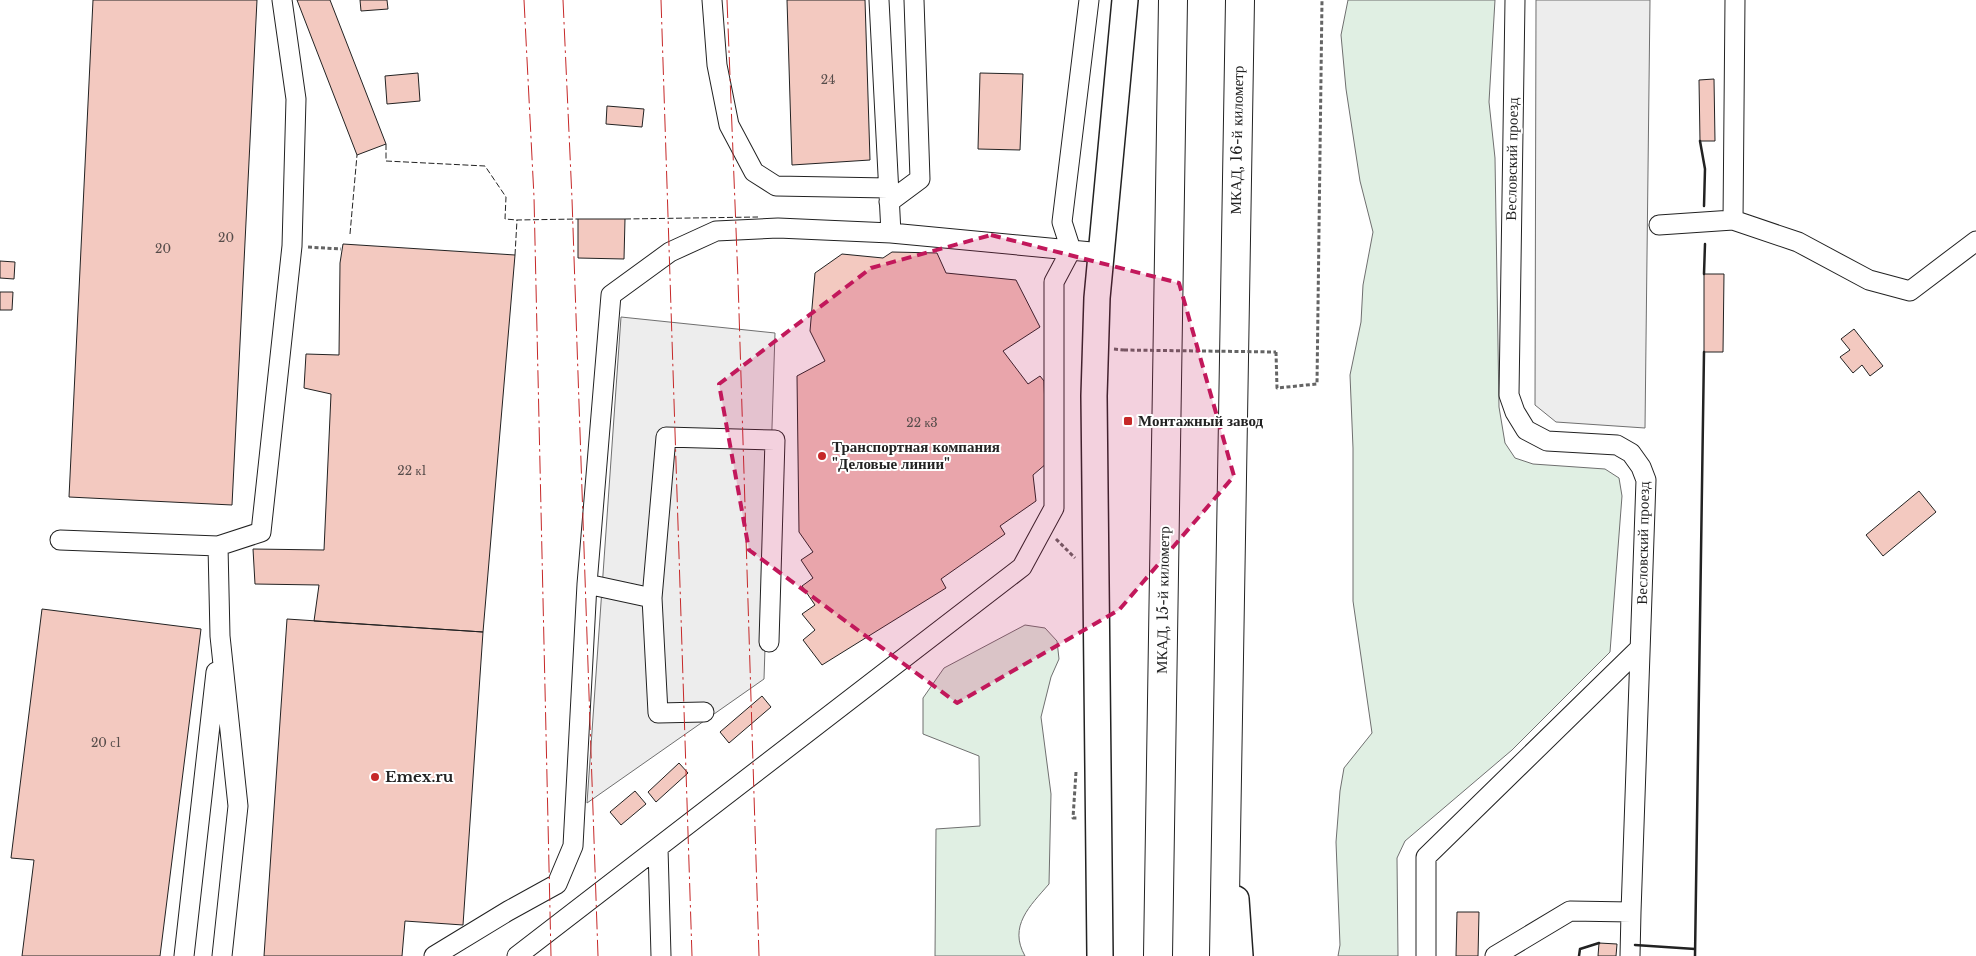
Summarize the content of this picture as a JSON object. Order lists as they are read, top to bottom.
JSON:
{
  "streets": {
    "highway": ["МКАД, 16-й километр", "МКАД, 15-й километр"],
    "street": ["Весловский проезд"]
  },
  "places": {
    "transit": ["Монтажный завод"],
    "other": ["Транспортная компания \"Деловые линии\"", "Emex.ru"]
  },
  "house_numbers": [
    "24",
    "20",
    "20",
    "22 к3",
    "22 к1",
    "20 с1"
  ]
}
